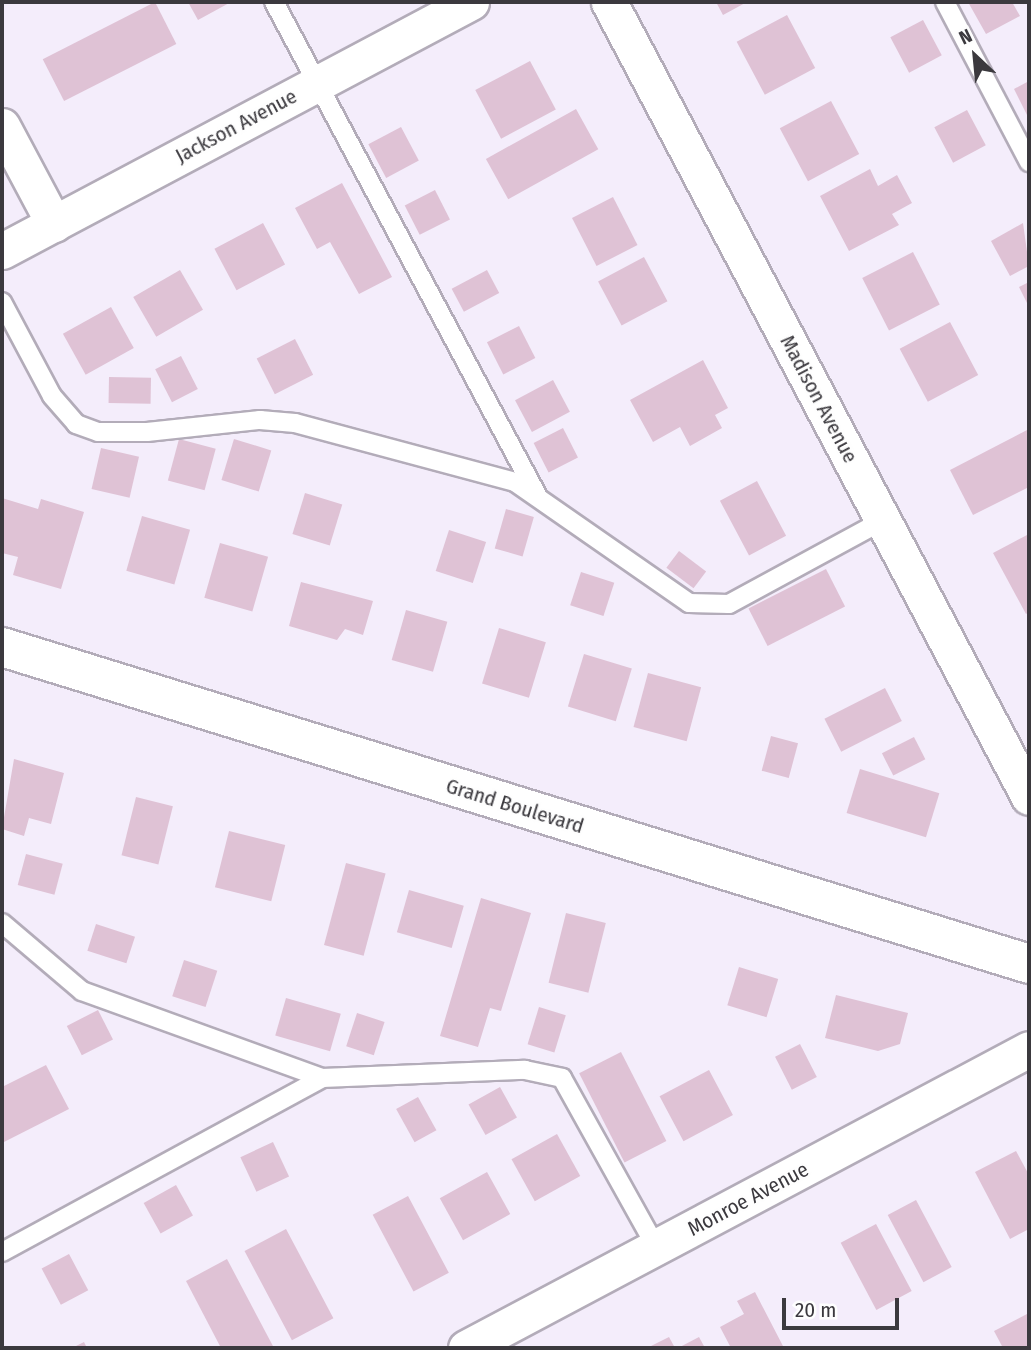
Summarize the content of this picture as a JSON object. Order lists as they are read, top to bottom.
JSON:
{
  "streets": {
    "street": [
      "Jackson Avenue",
      "Madison Avenue",
      "Grand Boulevard",
      "Monroe Avenue"
    ]
  },
  "scale_bar": "20 m",
  "north": "top left"
}
